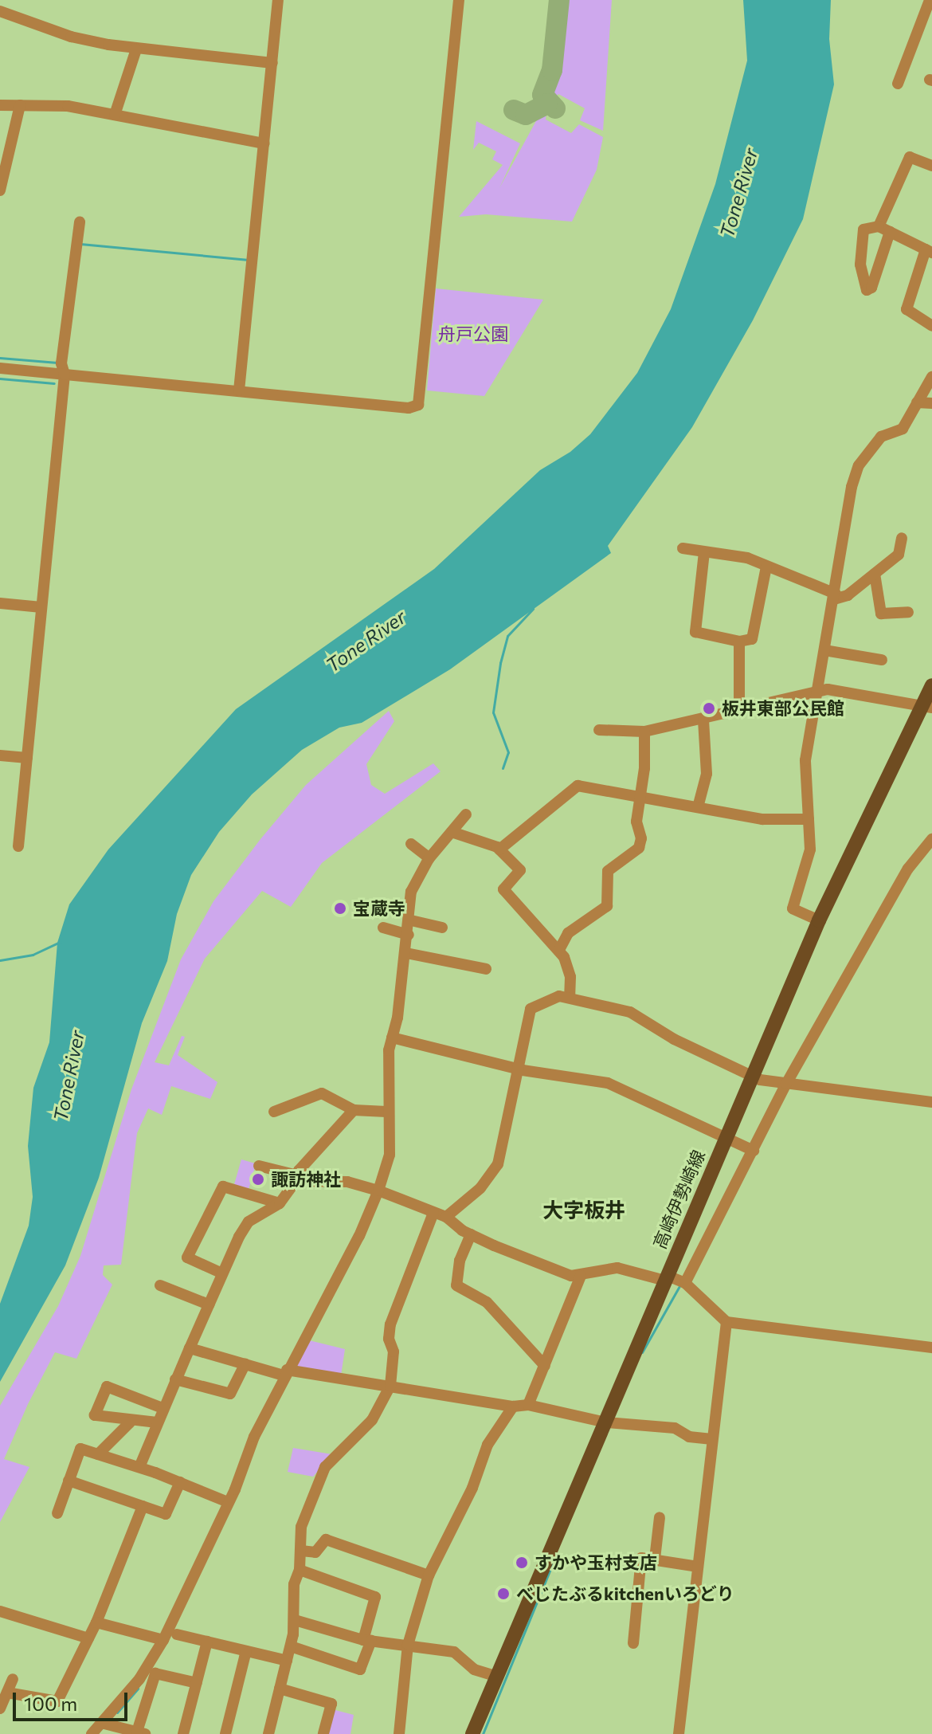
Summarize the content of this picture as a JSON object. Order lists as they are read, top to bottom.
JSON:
{
  "streets": {
    "main road": ["高崎伊勢崎線"]
  },
  "districts": ["大字板井"],
  "water": ["Tone River"],
  "parks": ["舟戸公園"],
  "places": [
    "板井東部公民館",
    "宝蔵寺",
    "諏訪神社",
    "すかや玉村支店",
    "べじたぶるkitchenいろどり"
  ],
  "scale_bar": "100 m"
}
